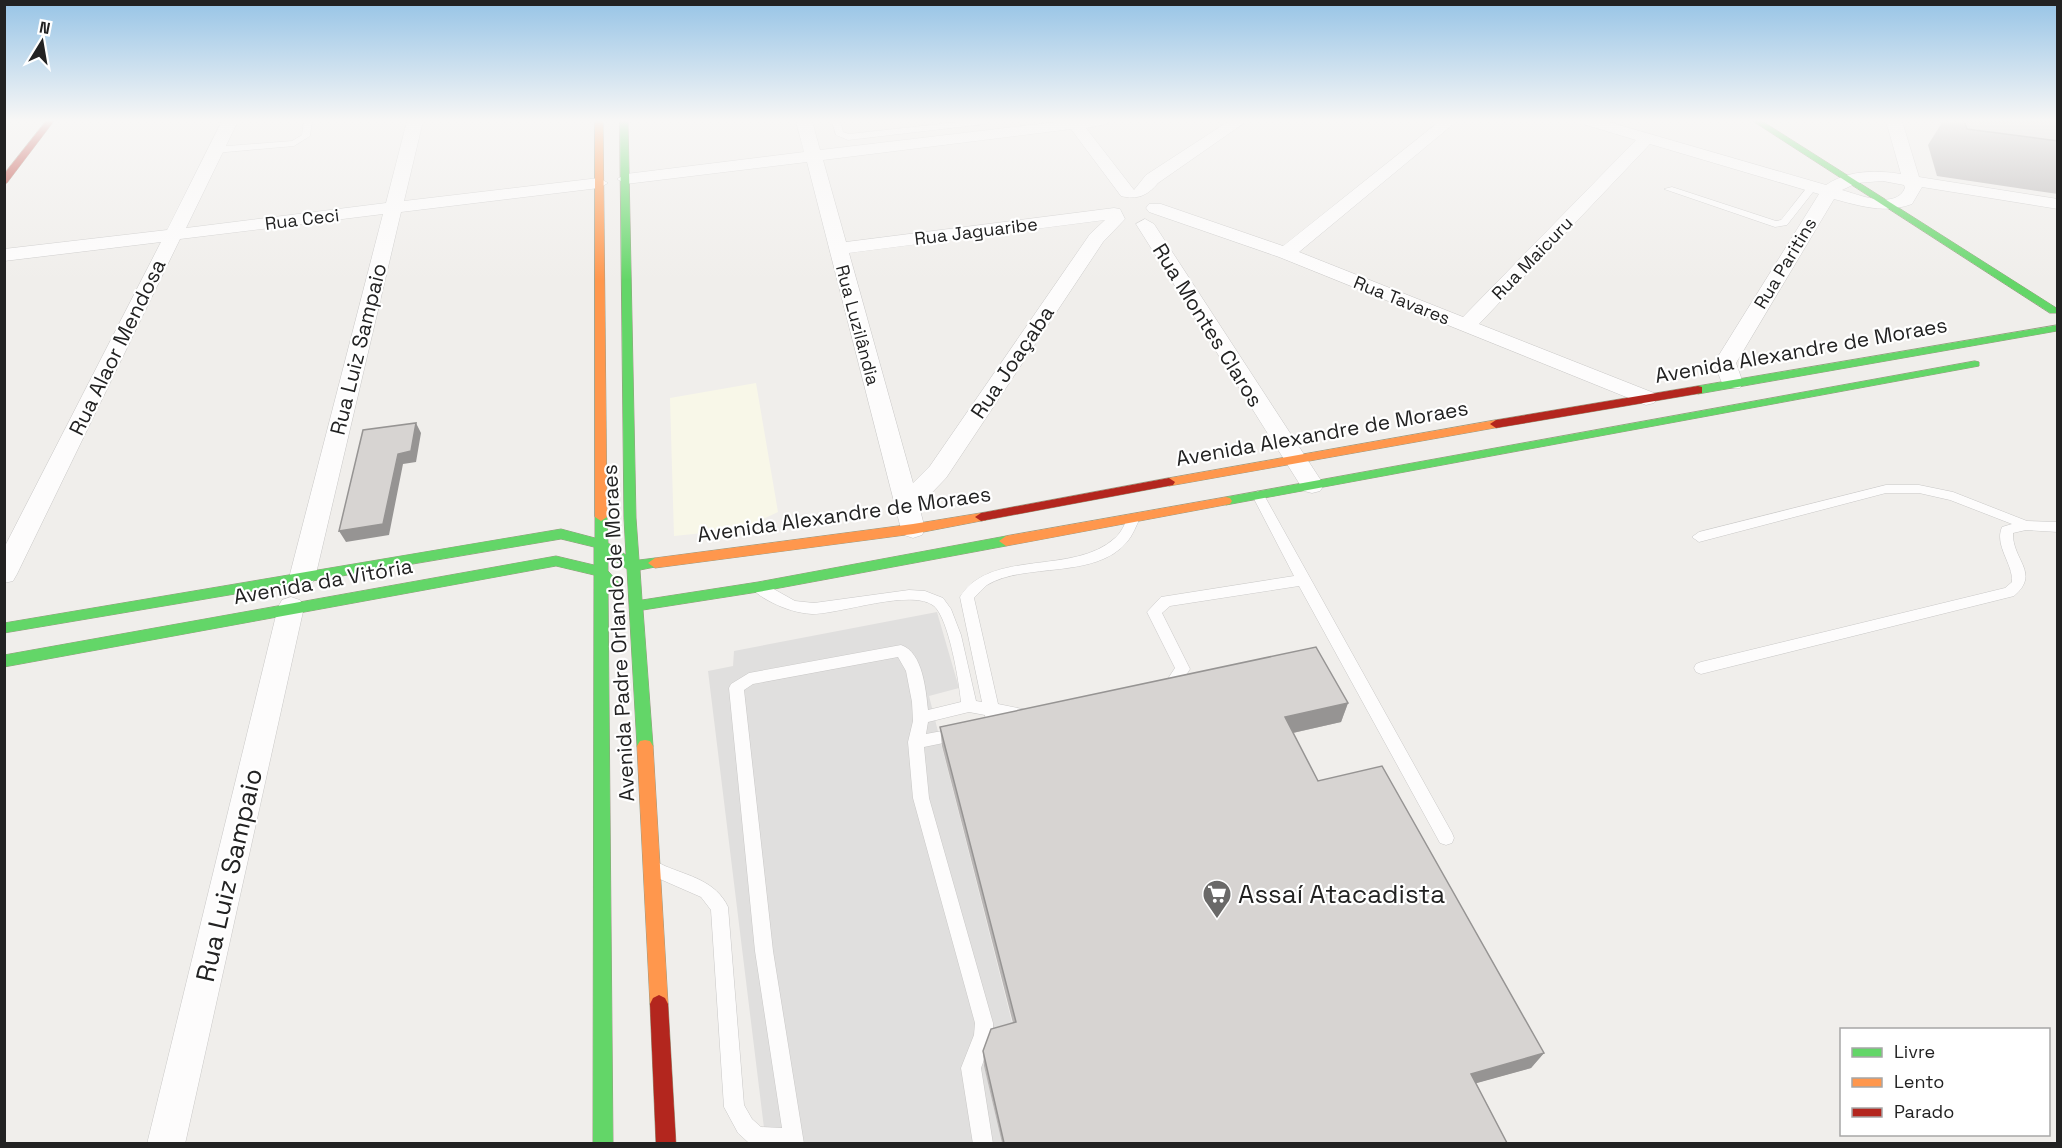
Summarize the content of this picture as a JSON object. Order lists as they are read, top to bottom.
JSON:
{
  "streets": {
    "main road": ["Avenida Alexandre de Moraes", "Avenida da Vitória", "Avenida Padre Orlando de Moraes"],
    "street": [
      "Rua Ceci",
      "Rua Jaguaribe",
      "Rua Maicuru",
      "Rua Paritins",
      "Rua Tavares",
      "Rua Luzilândia",
      "Rua Montes Claros",
      "Rua Alaor Mendosa",
      "Rua Luiz Sampaio",
      "Rua Joaçaba"
    ]
  },
  "crossings": [
    ["Rua Ceci", "Rua Alaor Mendosa"],
    ["Rua Ceci", "Rua Luiz Sampaio"],
    ["Rua Ceci", "Avenida Padre Orlando de Moraes"],
    ["Rua Jaguaribe", "Rua Tavares"],
    ["Rua Jaguaribe", "Rua Luzilândia"],
    ["Rua Jaguaribe", "Rua Montes Claros"],
    ["Rua Jaguaribe", "Rua Joaçaba"],
    ["Rua Maicuru", "Rua Tavares"],
    ["Rua Paritins", "Avenida Alexandre de Moraes"],
    ["Rua Tavares", "Rua Montes Claros"],
    ["Rua Tavares", "Avenida Alexandre de Moraes"],
    ["Rua Luzilândia", "Avenida Alexandre de Moraes"],
    ["Rua Luzilândia", "Rua Joaçaba"],
    ["Rua Montes Claros", "Avenida Alexandre de Moraes"],
    ["Rua Montes Claros", "Rua Joaçaba"],
    ["Rua Luiz Sampaio", "Avenida da Vitória"],
    ["Avenida Alexandre de Moraes", "Avenida Padre Orlando de Moraes"],
    ["Avenida da Vitória", "Avenida Padre Orlando de Moraes"]
  ],
  "places": {
    "supermarket": ["Assaí Atacadista"]
  },
  "legend": ["Livre", "Lento", "Parado"],
  "north": "top"
}
